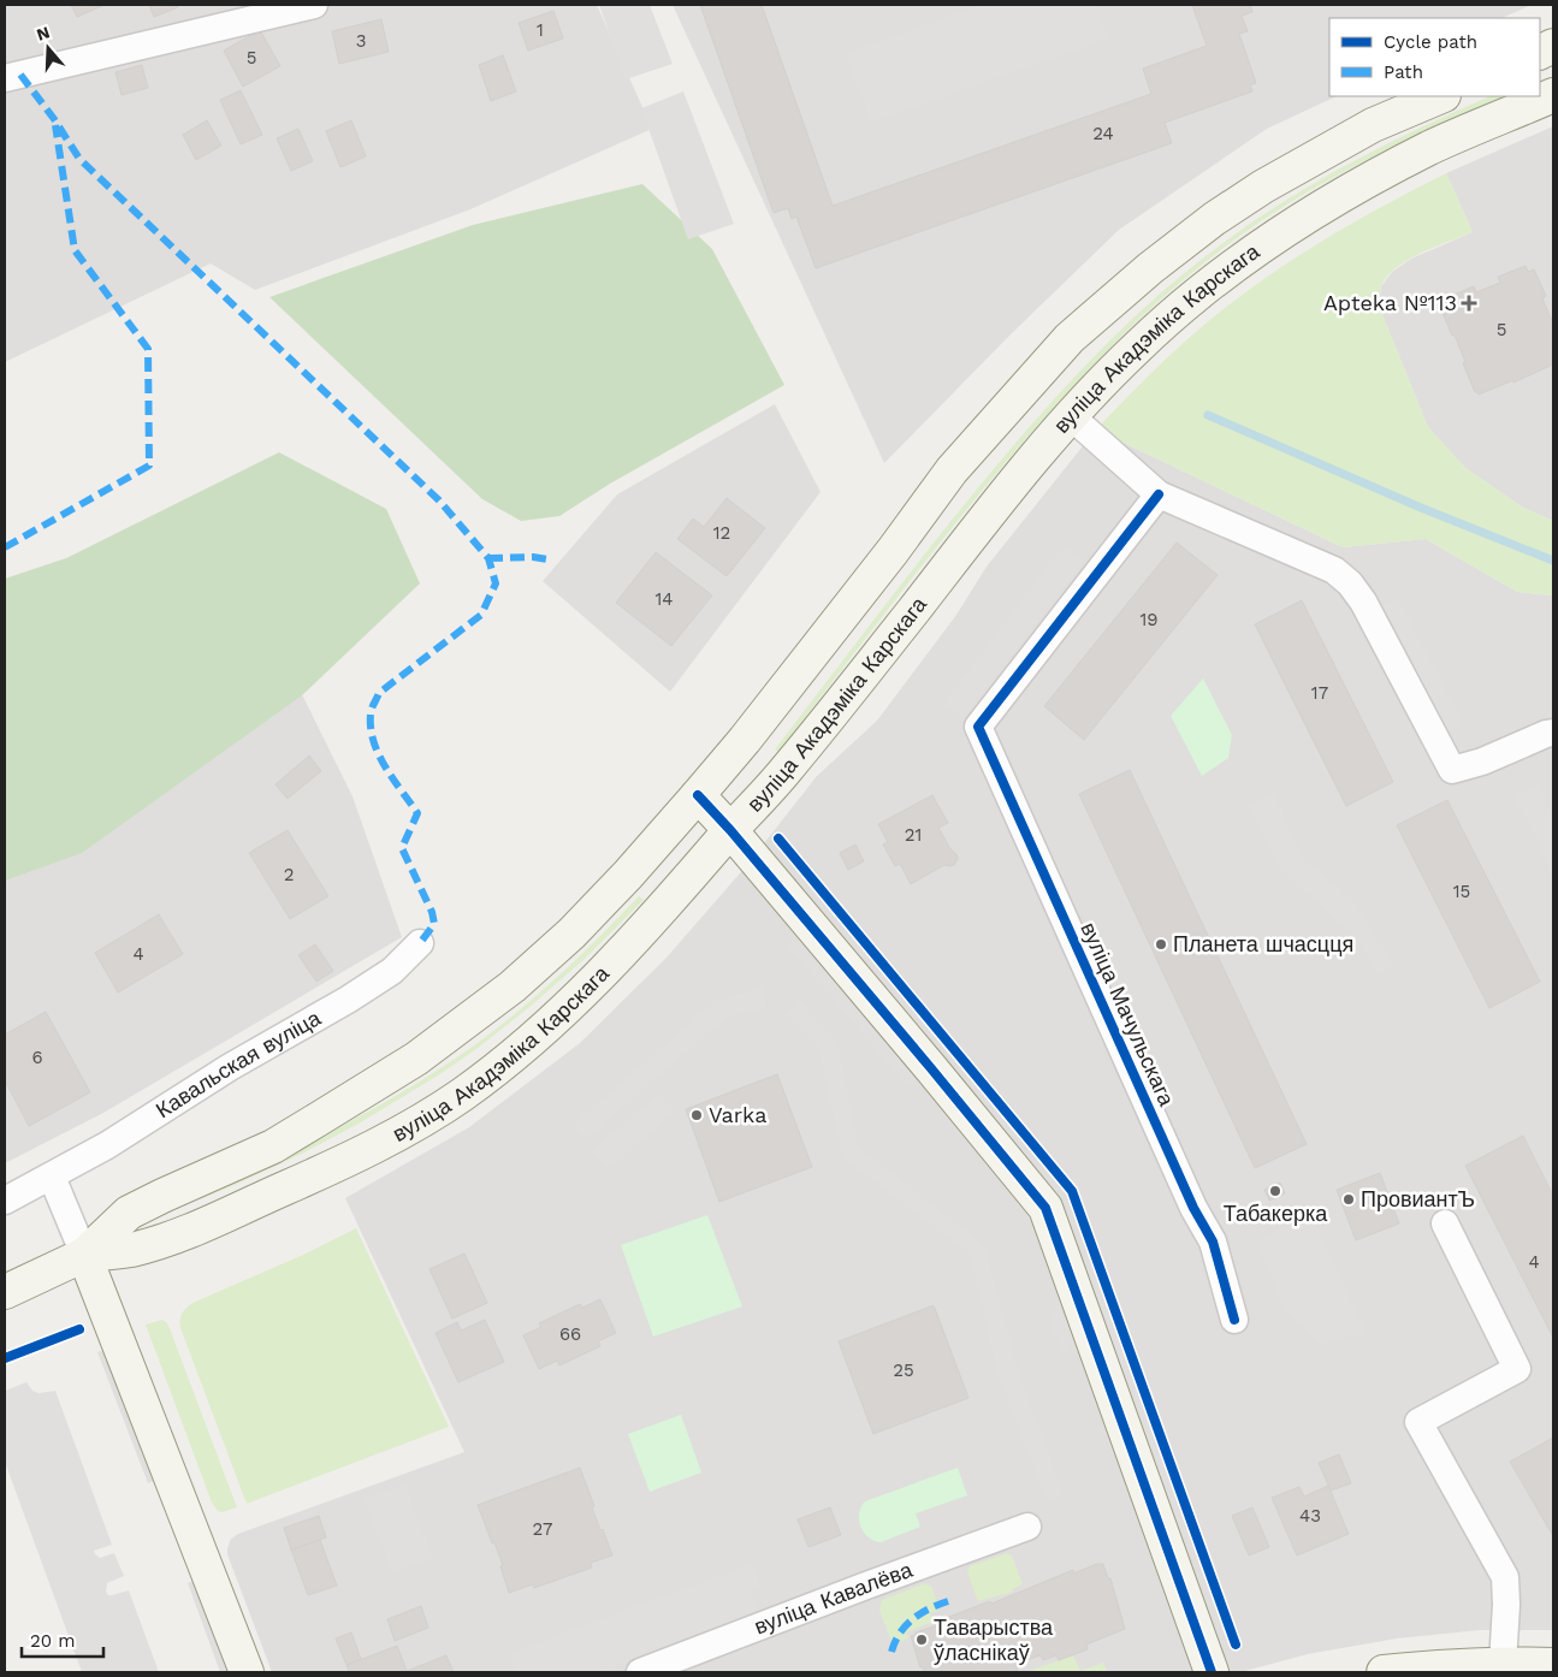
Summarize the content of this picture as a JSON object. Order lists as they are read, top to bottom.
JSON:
{
  "streets": {
    "main road": ["вуліца Акадэміка Карскага"],
    "street": ["вуліца Мачульскага", "Кавальская вуліца", "вуліца Кавалёва"]
  },
  "places": {
    "health": ["Apteka №113"],
    "other": [
      "Планета шчасцця",
      "Varka",
      "Табакерка",
      "ПровиантЪ",
      "Таварыства ўласнікаў"
    ]
  },
  "house_numbers": [
    "1",
    "3",
    "5",
    "24",
    "5",
    "12",
    "14",
    "19",
    "17",
    "21",
    "2",
    "15",
    "4",
    "6",
    "4",
    "66",
    "25",
    "43",
    "27"
  ],
  "legend": ["Cycle path", "Path"],
  "scale_bar": "20 m",
  "north": "top"
}
